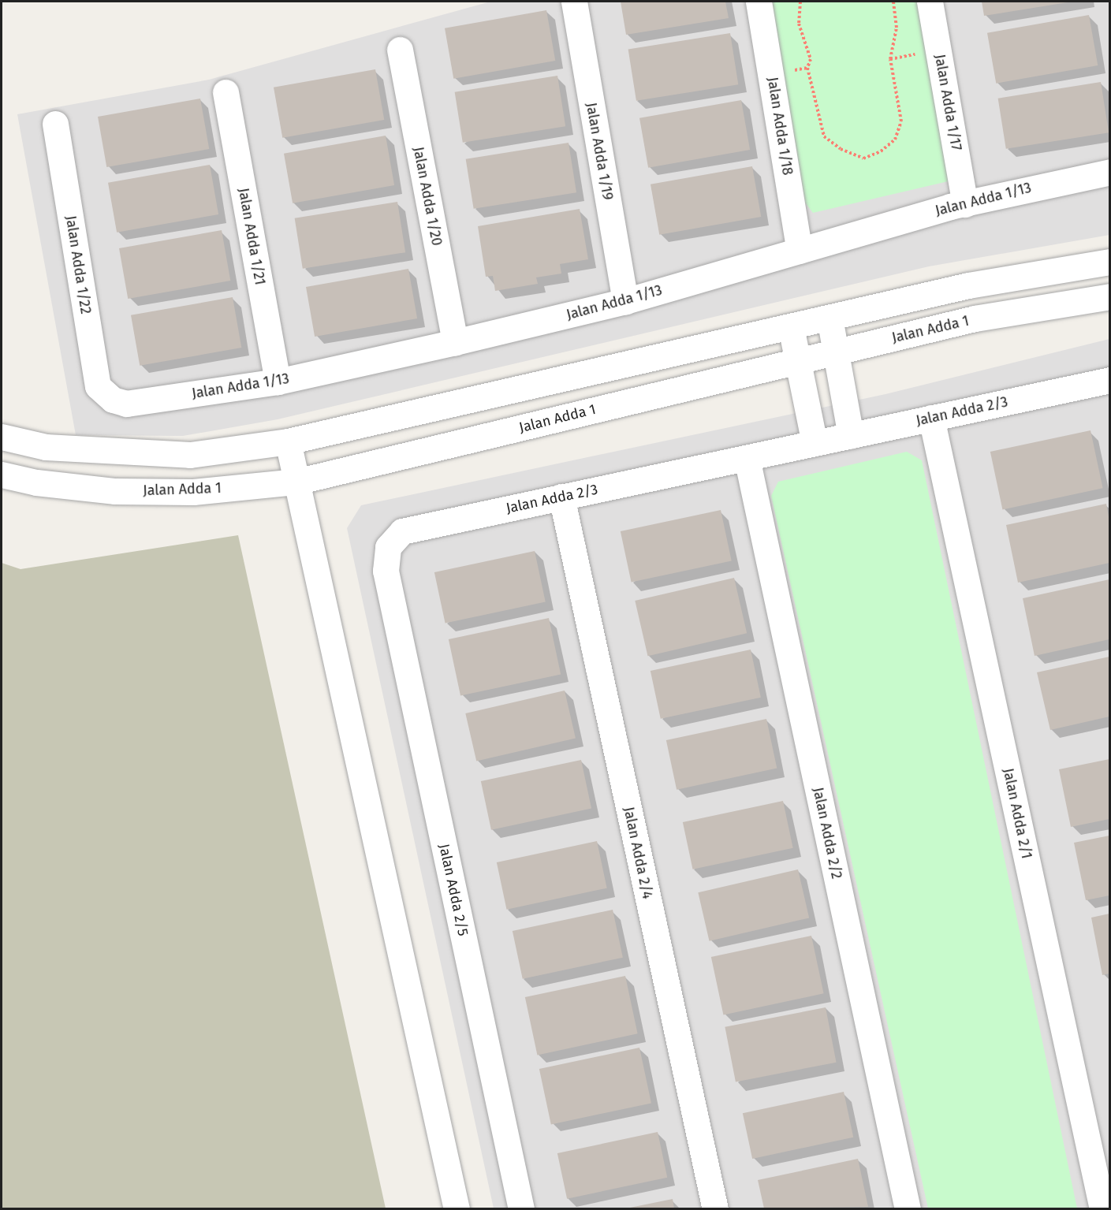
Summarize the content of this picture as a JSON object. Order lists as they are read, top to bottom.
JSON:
{
  "streets": {
    "street": [
      "Jalan Adda 1/17",
      "Jalan Adda 1/18",
      "Jalan Adda 1/19",
      "Jalan Adda 1/20",
      "Jalan Adda 1/13",
      "Jalan Adda 1/21",
      "Jalan Adda 1/22",
      "Jalan Adda 1",
      "Jalan Adda 2/3",
      "Jalan Adda 2/1",
      "Jalan Adda 2/2",
      "Jalan Adda 2/4",
      "Jalan Adda 2/5"
    ]
  },
  "crossings": [
    ["Jalan Adda 1/17", "Jalan Adda 1/13"],
    ["Jalan Adda 1/18", "Jalan Adda 1/13"],
    ["Jalan Adda 1/19", "Jalan Adda 1/13"],
    ["Jalan Adda 1/20", "Jalan Adda 1/13"],
    ["Jalan Adda 1/13", "Jalan Adda 1/21"],
    ["Jalan Adda 1/13", "Jalan Adda 1/22"],
    ["Jalan Adda 2/3", "Jalan Adda 2/1"],
    ["Jalan Adda 2/3", "Jalan Adda 2/2"],
    ["Jalan Adda 2/3", "Jalan Adda 2/4"],
    ["Jalan Adda 2/3", "Jalan Adda 2/5"]
  ]
}
